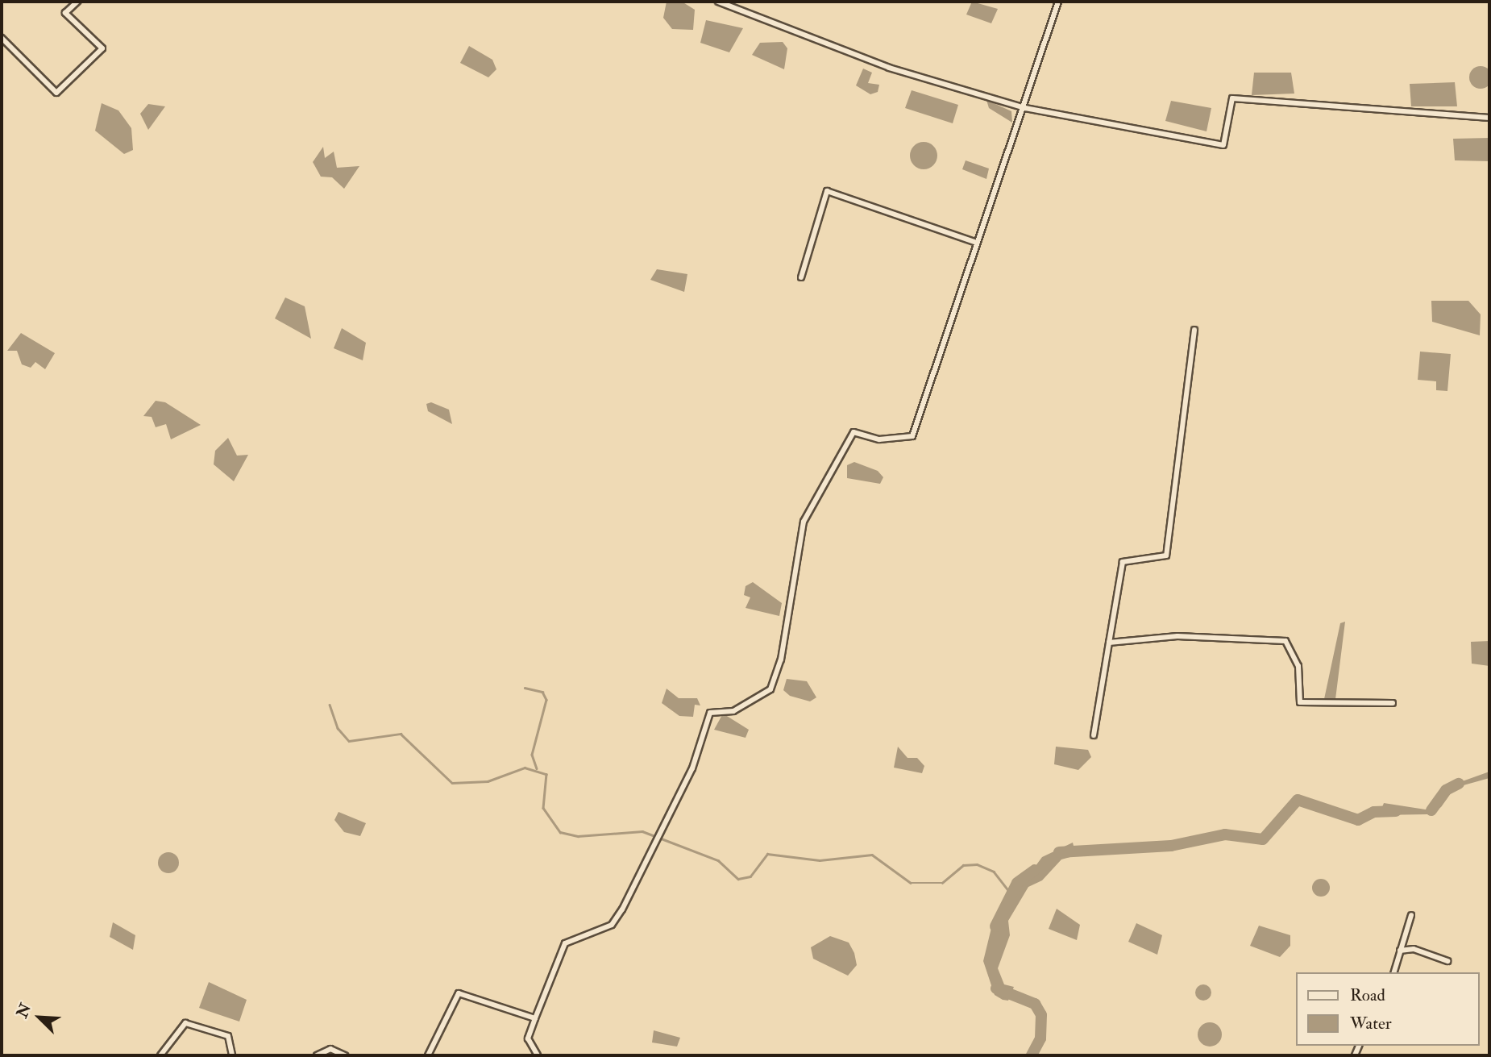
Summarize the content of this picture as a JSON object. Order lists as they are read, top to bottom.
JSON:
{
  "legend": ["Road", "Water"],
  "north": "top left"
}
